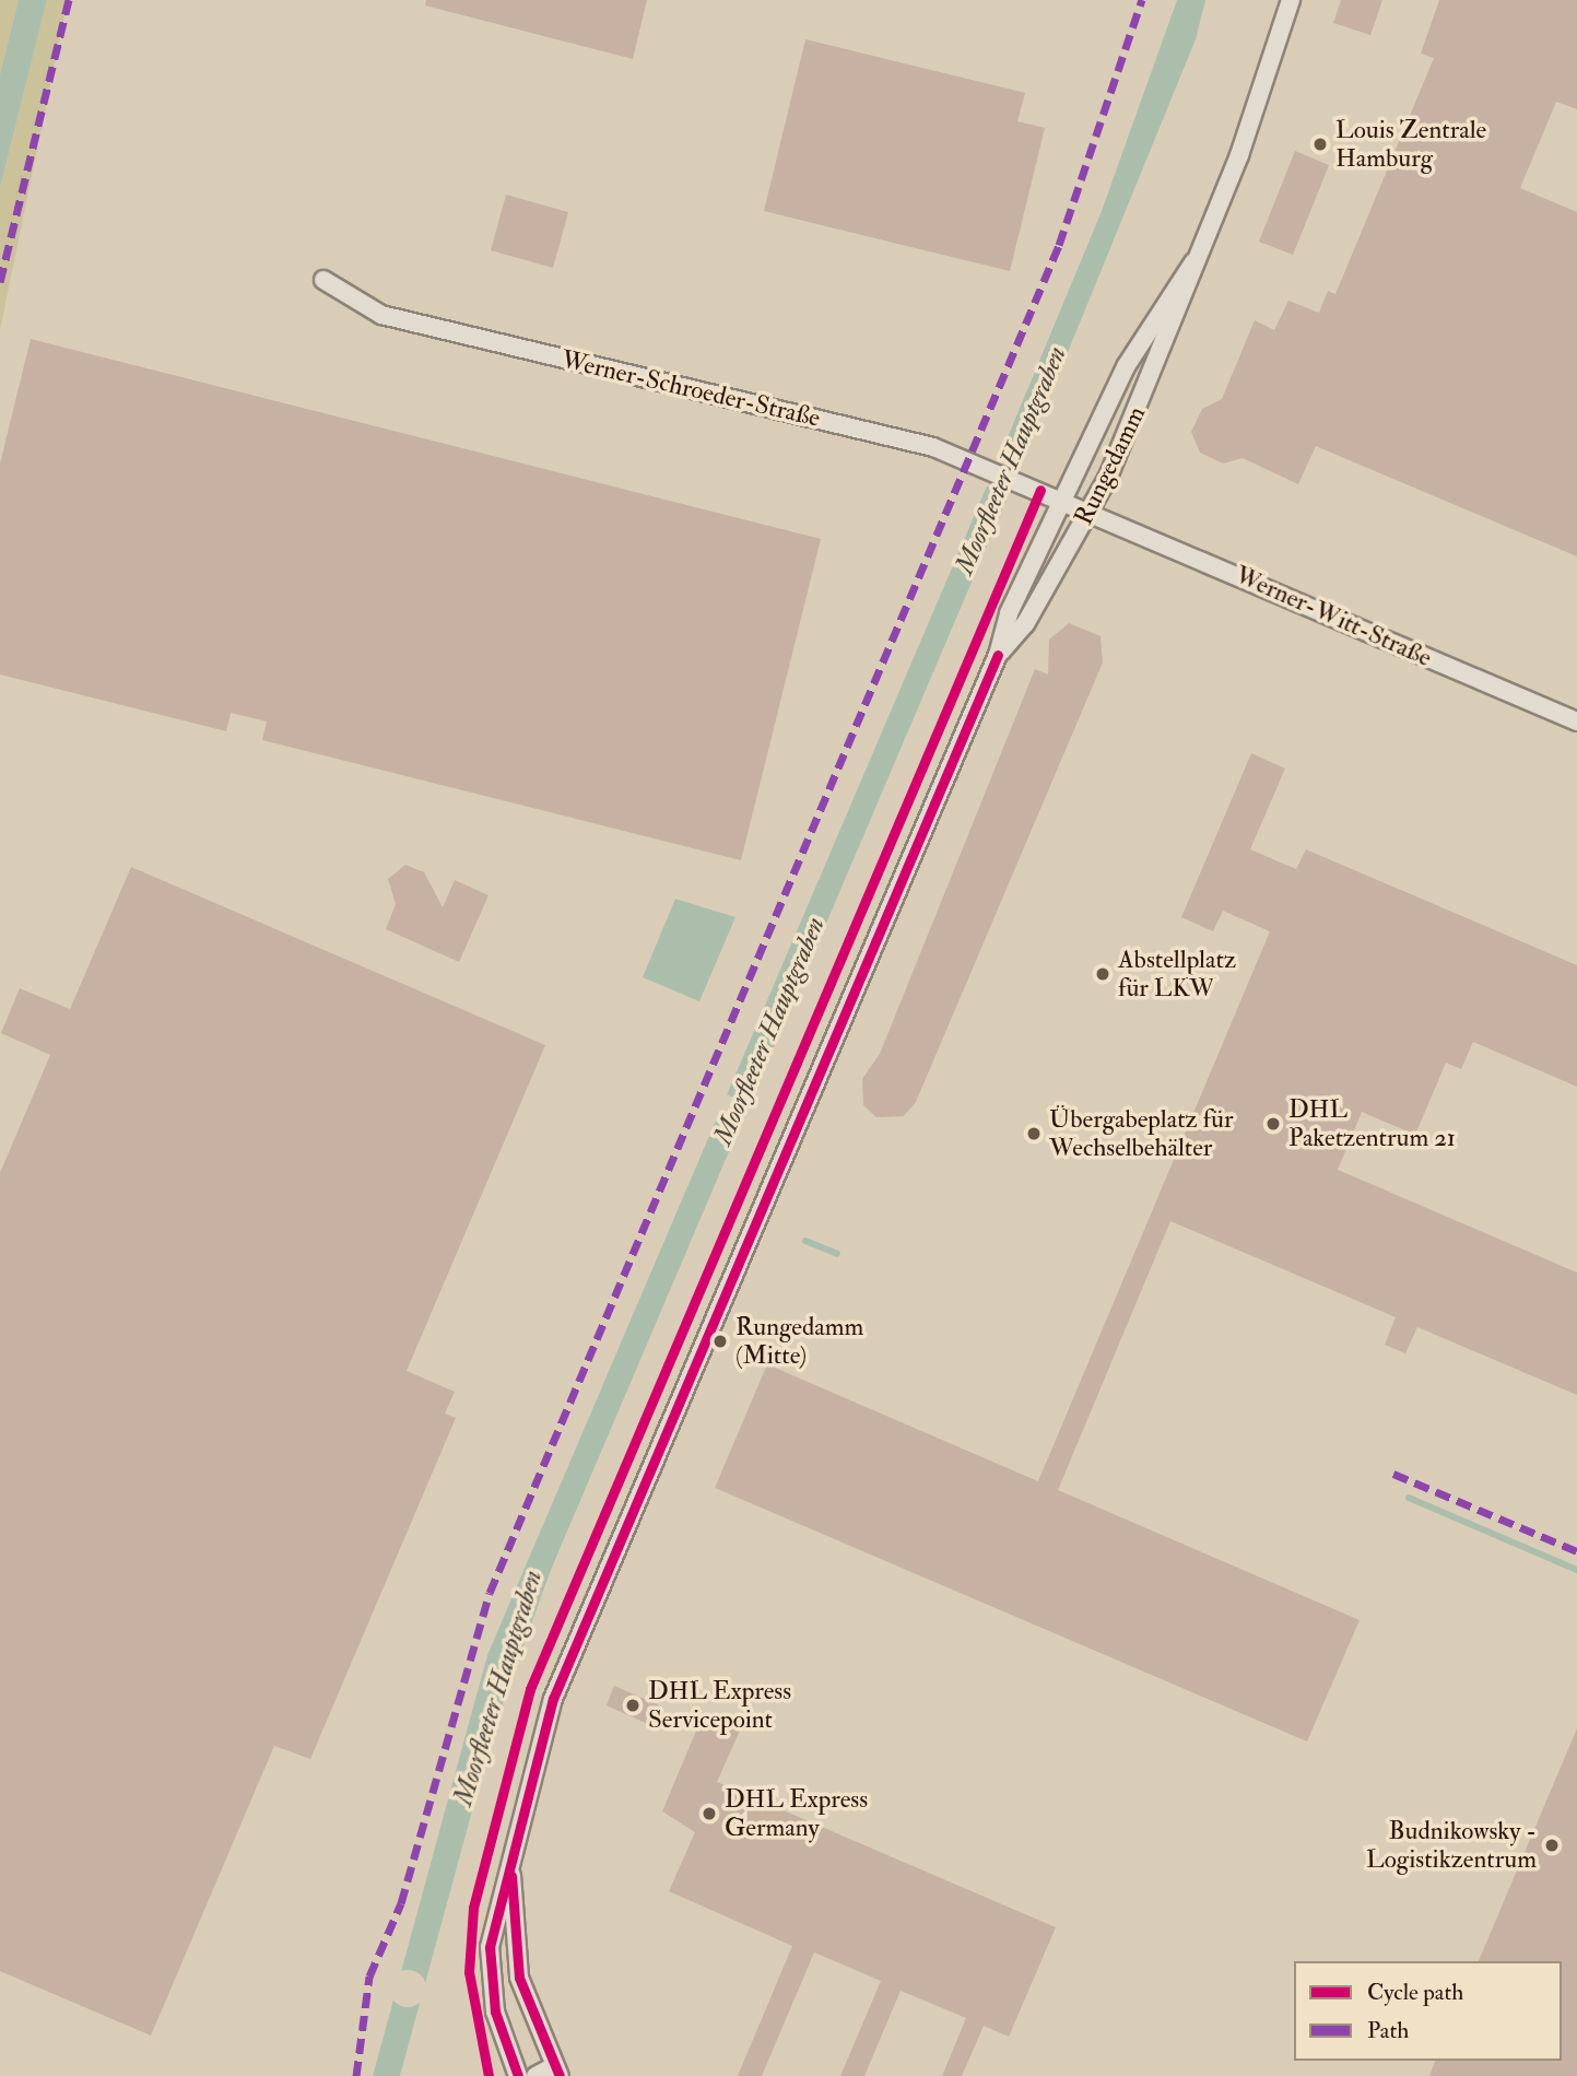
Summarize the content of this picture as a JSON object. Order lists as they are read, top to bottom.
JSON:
{
  "streets": {
    "street": ["Werner-Schroeder-Straße", "Rungedamm", "Werner-Witt-Straße"]
  },
  "crossings": [
    ["Werner-Schroeder-Straße", "Rungedamm"],
    ["Werner-Schroeder-Straße", "Werner-Witt-Straße"],
    ["Rungedamm", "Werner-Witt-Straße"]
  ],
  "water": ["Moorfleeter Hauptgraben"],
  "places": [
    "Louis Zentrale Hamburg",
    "Abstellplatz für LKW",
    "DHL Paketzentrum 21",
    "Übergabeplatz für Wechselbehälter",
    "Rungedamm (Mitte)",
    "DHL Express Servicepoint",
    "DHL Express Germany",
    "Budnikowsky - Logistikzentrum"
  ],
  "legend": ["Cycle path", "Path"]
}
